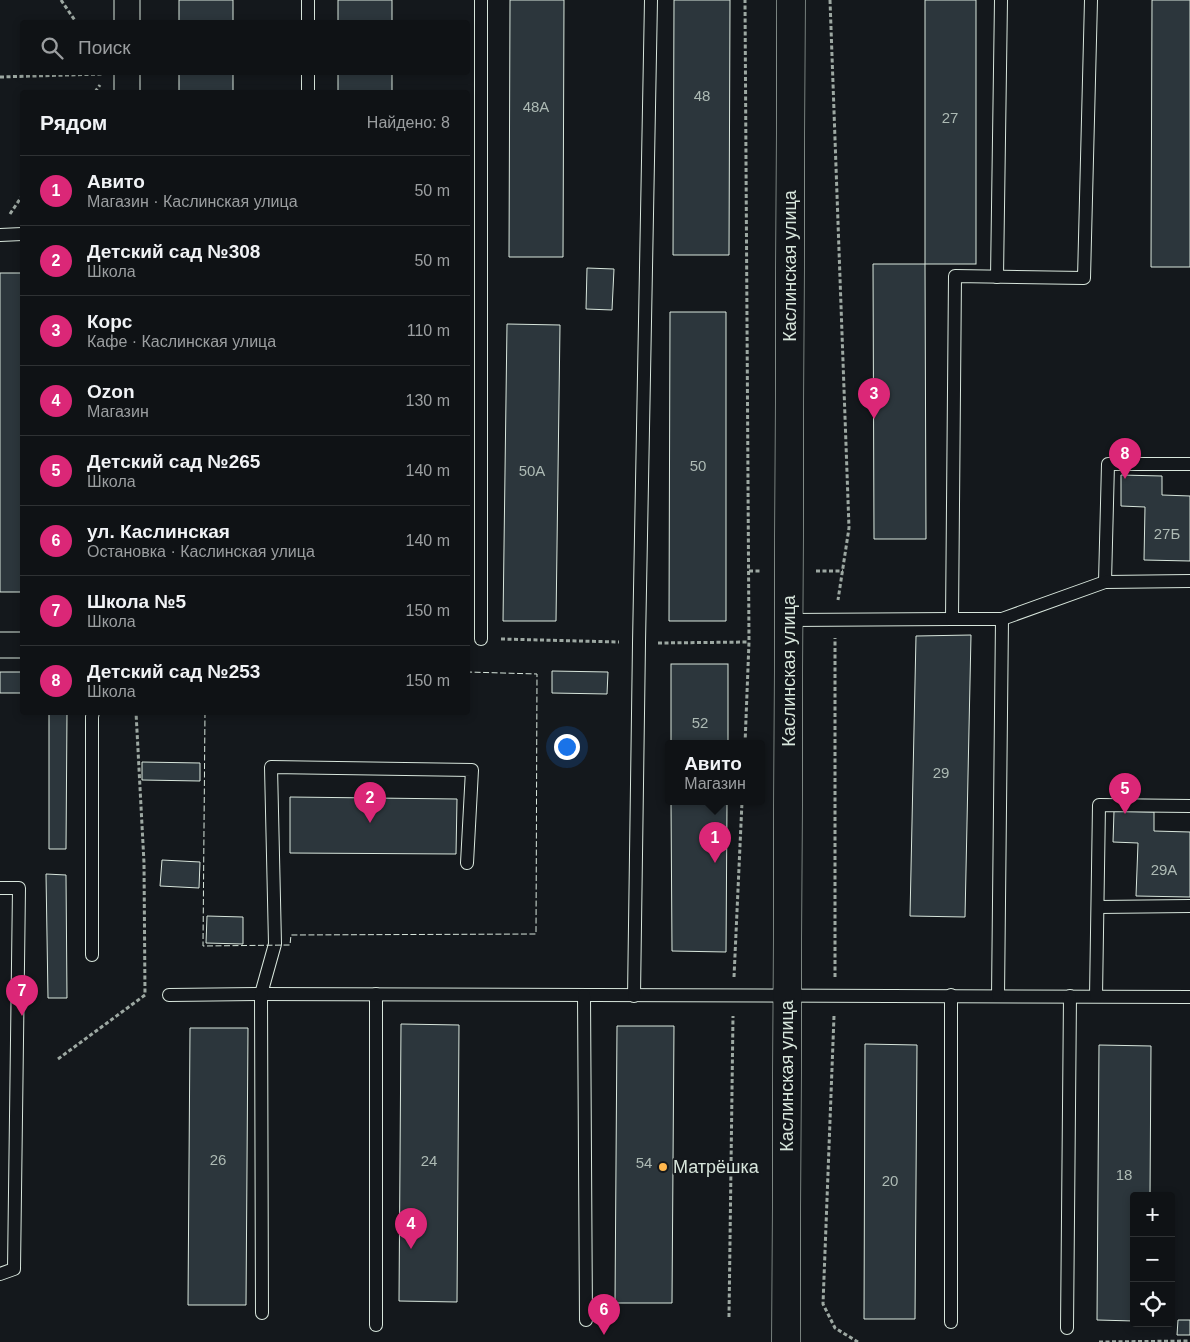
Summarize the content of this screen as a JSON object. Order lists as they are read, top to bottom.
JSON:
{
  "streets": {
    "main road": ["Каслинская улица"]
  },
  "places": ["Матрёшка"],
  "house_numbers": [
    "48",
    "48А",
    "27",
    "50",
    "50А",
    "27Б",
    "52",
    "29",
    "29А",
    "26",
    "24",
    "54",
    "18",
    "20"
  ],
  "page": {
    "search": "Поиск",
    "heading": ["Рядом", "Найдено: 8"],
    "list": [
      {
        "mark": "1",
        "name": "Авито",
        "note": "Магазин · Каслинская улица",
        "value": "50 m"
      },
      {
        "mark": "2",
        "name": "Детский сад №308",
        "note": "Школа",
        "value": "50 m"
      },
      {
        "mark": "3",
        "name": "Корс",
        "note": "Кафе · Каслинская улица",
        "value": "110 m"
      },
      {
        "mark": "4",
        "name": "Ozon",
        "note": "Магазин",
        "value": "130 m"
      },
      {
        "mark": "5",
        "name": "Детский сад №265",
        "note": "Школа",
        "value": "140 m"
      },
      {
        "mark": "6",
        "name": "ул. Каслинская",
        "note": "Остановка · Каслинская улица",
        "value": "140 m"
      },
      {
        "mark": "7",
        "name": "Школа №5",
        "note": "Школа",
        "value": "150 m"
      },
      {
        "mark": "8",
        "name": "Детский сад №253",
        "note": "Школа",
        "value": "150 m"
      }
    ],
    "pins": [
      "3",
      "8",
      "5",
      "2",
      "1",
      "7",
      "4",
      "6"
    ],
    "popup": ["Авито", "Магазин"],
    "map_buttons": ["+", "−"]
  }
}
